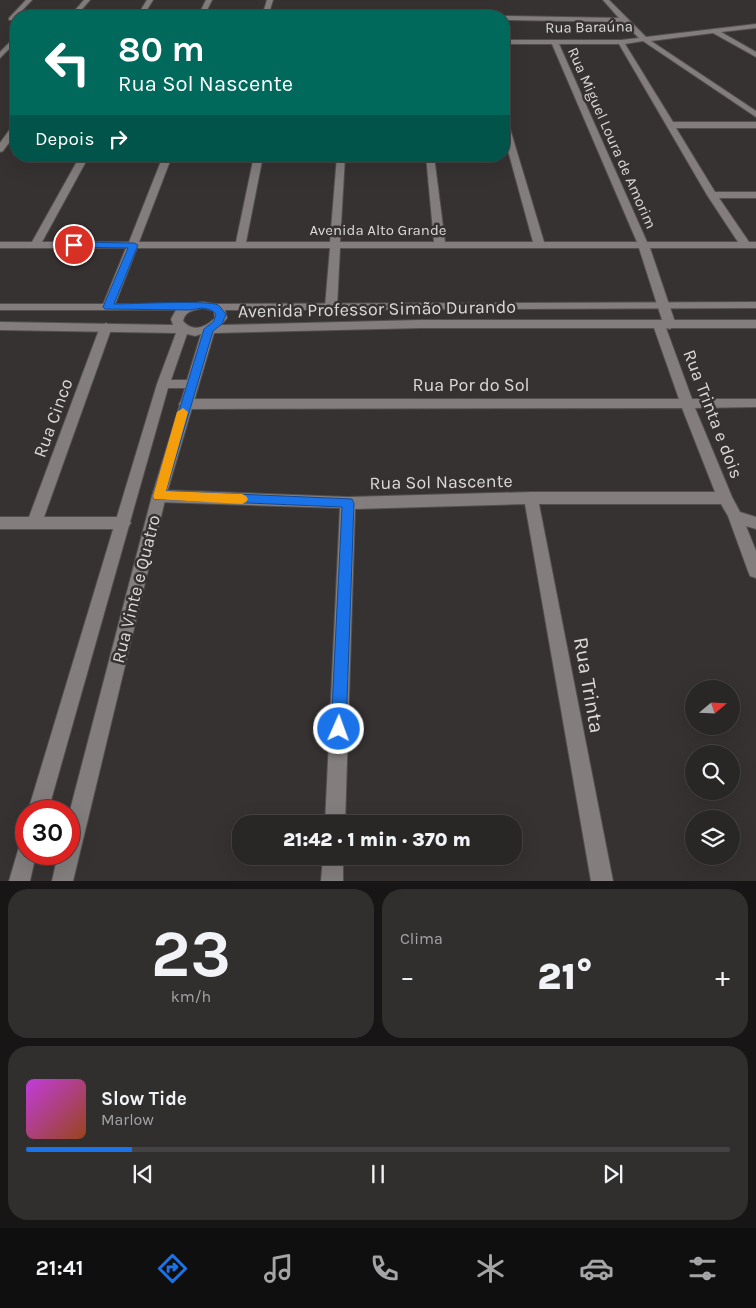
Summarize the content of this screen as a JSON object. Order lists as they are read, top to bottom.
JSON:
{
  "streets": {
    "street": [
      "Rua Baraúna",
      "Rua Miguel Loura de Amorim",
      "Avenida Alto Grande",
      "Avenida Professor Simão Durando",
      "Rua Por do Sol",
      "Rua Trinta e dois",
      "Rua Cinco",
      "Rua Sol Nascente",
      "Rua Vinte e Quatro",
      "Rua Trinta"
    ]
  },
  "crossings": [
    ["Rua Baraúna", "Rua Miguel Loura de Amorim"],
    ["Rua Miguel Loura de Amorim", "Avenida Alto Grande"],
    ["Rua Miguel Loura de Amorim", "Avenida Professor Simão Durando"],
    ["Rua Miguel Loura de Amorim", "Rua Trinta e dois"],
    ["Avenida Professor Simão Durando", "Rua Trinta e dois"],
    ["Avenida Professor Simão Durando", "Rua Cinco"],
    ["Avenida Professor Simão Durando", "Rua Vinte e Quatro"],
    ["Rua Por do Sol", "Rua Trinta e dois"],
    ["Rua Por do Sol", "Rua Vinte e Quatro"],
    ["Rua Trinta e dois", "Rua Sol Nascente"],
    ["Rua Sol Nascente", "Rua Vinte e Quatro"],
    ["Rua Sol Nascente", "Rua Trinta"]
  ],
  "north": "right",
  "page": {
    "turn": ["80 m", "Rua Sol Nascente"],
    "then": "Depois",
    "limit": "30",
    "trip": "21:42 · 1 min · 370 m",
    "tile": [
      ["23", "km/h"],
      "Clima"
    ],
    "heat": ["−", "21°", "+"],
    "song": ["Slow Tide", "Marlow"],
    "tabs": "21:41"
  }
}
